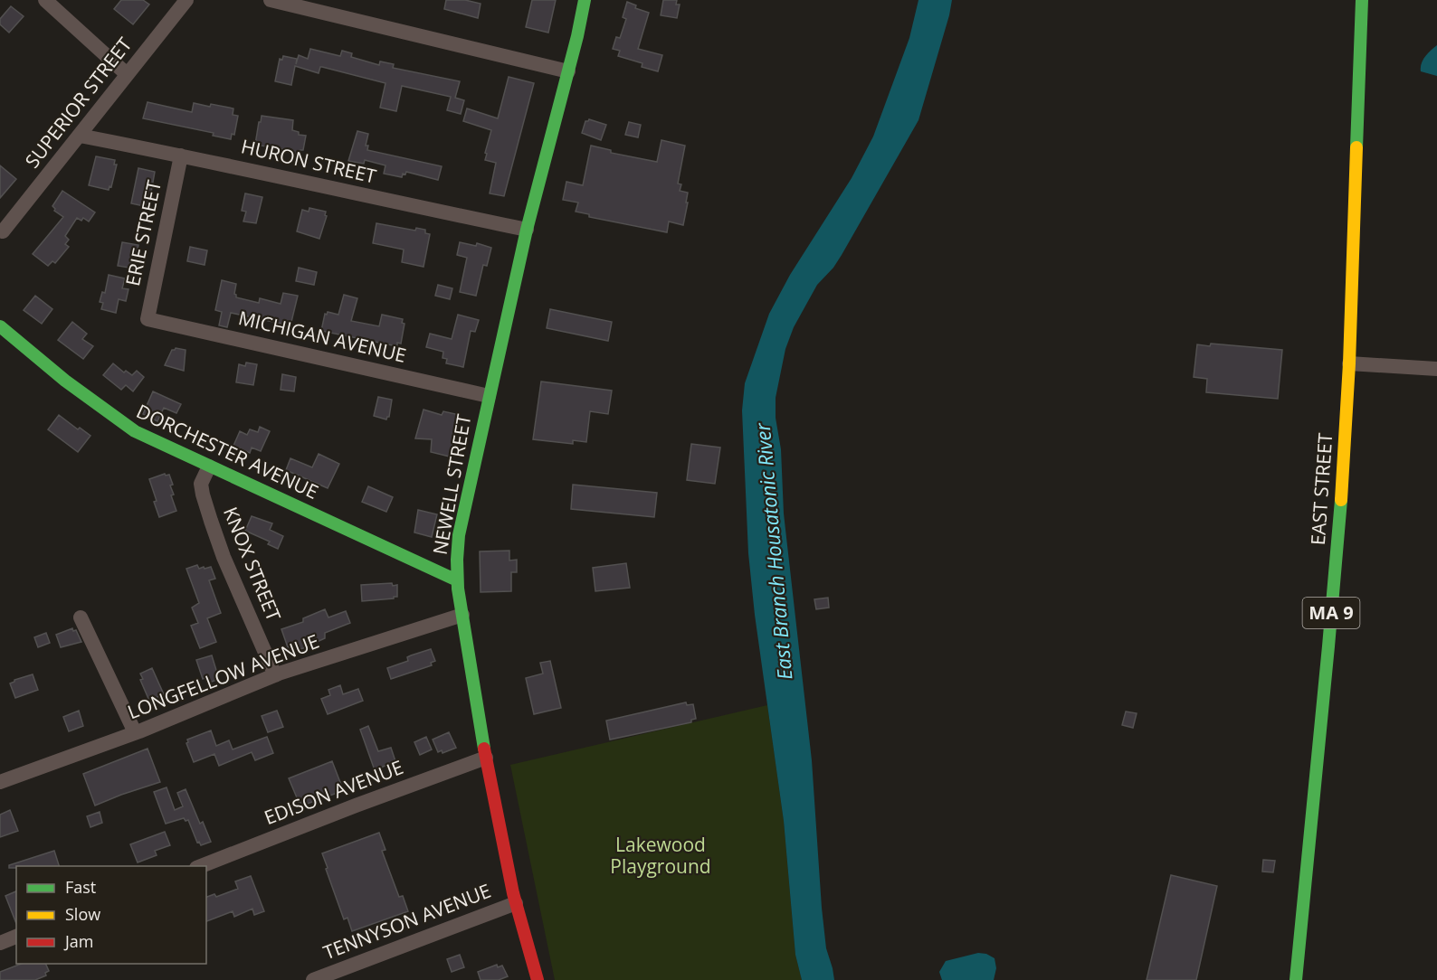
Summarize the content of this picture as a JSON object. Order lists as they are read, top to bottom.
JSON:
{
  "streets": {
    "main road": [
      "DORCHESTER AVENUE",
      "NEWELL STREET",
      "EAST STREET",
      "MA 9"
    ],
    "street": [
      "SUPERIOR STREET",
      "HURON STREET",
      "ERIE STREET",
      "MICHIGAN AVENUE",
      "KNOX STREET",
      "LONGFELLOW AVENUE",
      "EDISON AVENUE",
      "TENNYSON AVENUE"
    ]
  },
  "crossings": [
    ["SUPERIOR STREET", "HURON STREET"],
    ["HURON STREET", "ERIE STREET"],
    ["HURON STREET", "NEWELL STREET"],
    ["ERIE STREET", "MICHIGAN AVENUE"],
    ["MICHIGAN AVENUE", "NEWELL STREET"],
    ["DORCHESTER AVENUE", "NEWELL STREET"],
    ["DORCHESTER AVENUE", "KNOX STREET"],
    ["NEWELL STREET", "LONGFELLOW AVENUE"],
    ["NEWELL STREET", "EDISON AVENUE"],
    ["NEWELL STREET", "TENNYSON AVENUE"],
    ["KNOX STREET", "LONGFELLOW AVENUE"]
  ],
  "water": ["East Branch Housatonic River"],
  "parks": ["Lakewood Playground"],
  "legend": ["Fast", "Slow", "Jam"]
}
